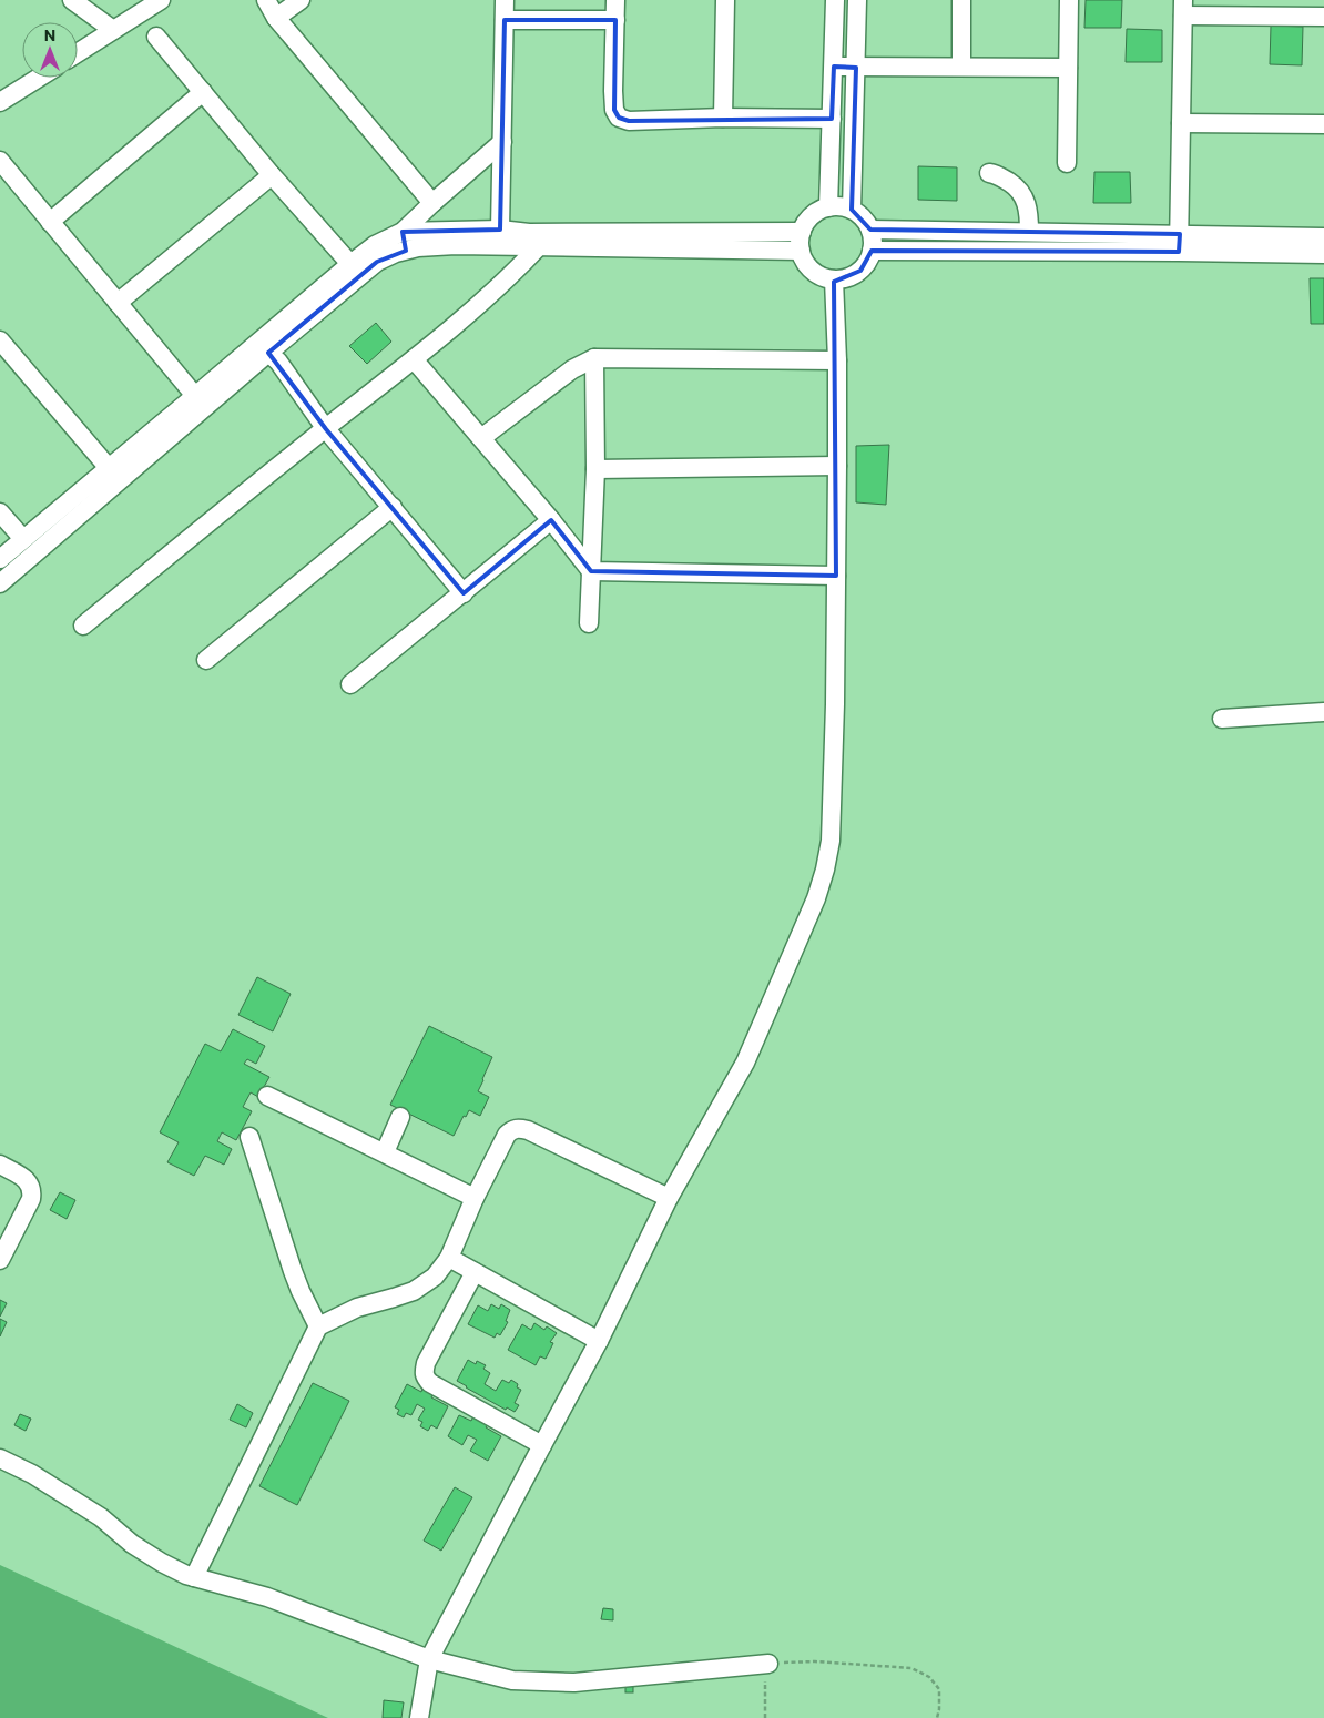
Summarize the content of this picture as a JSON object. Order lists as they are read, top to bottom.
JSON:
{
  "north": "top"
}
